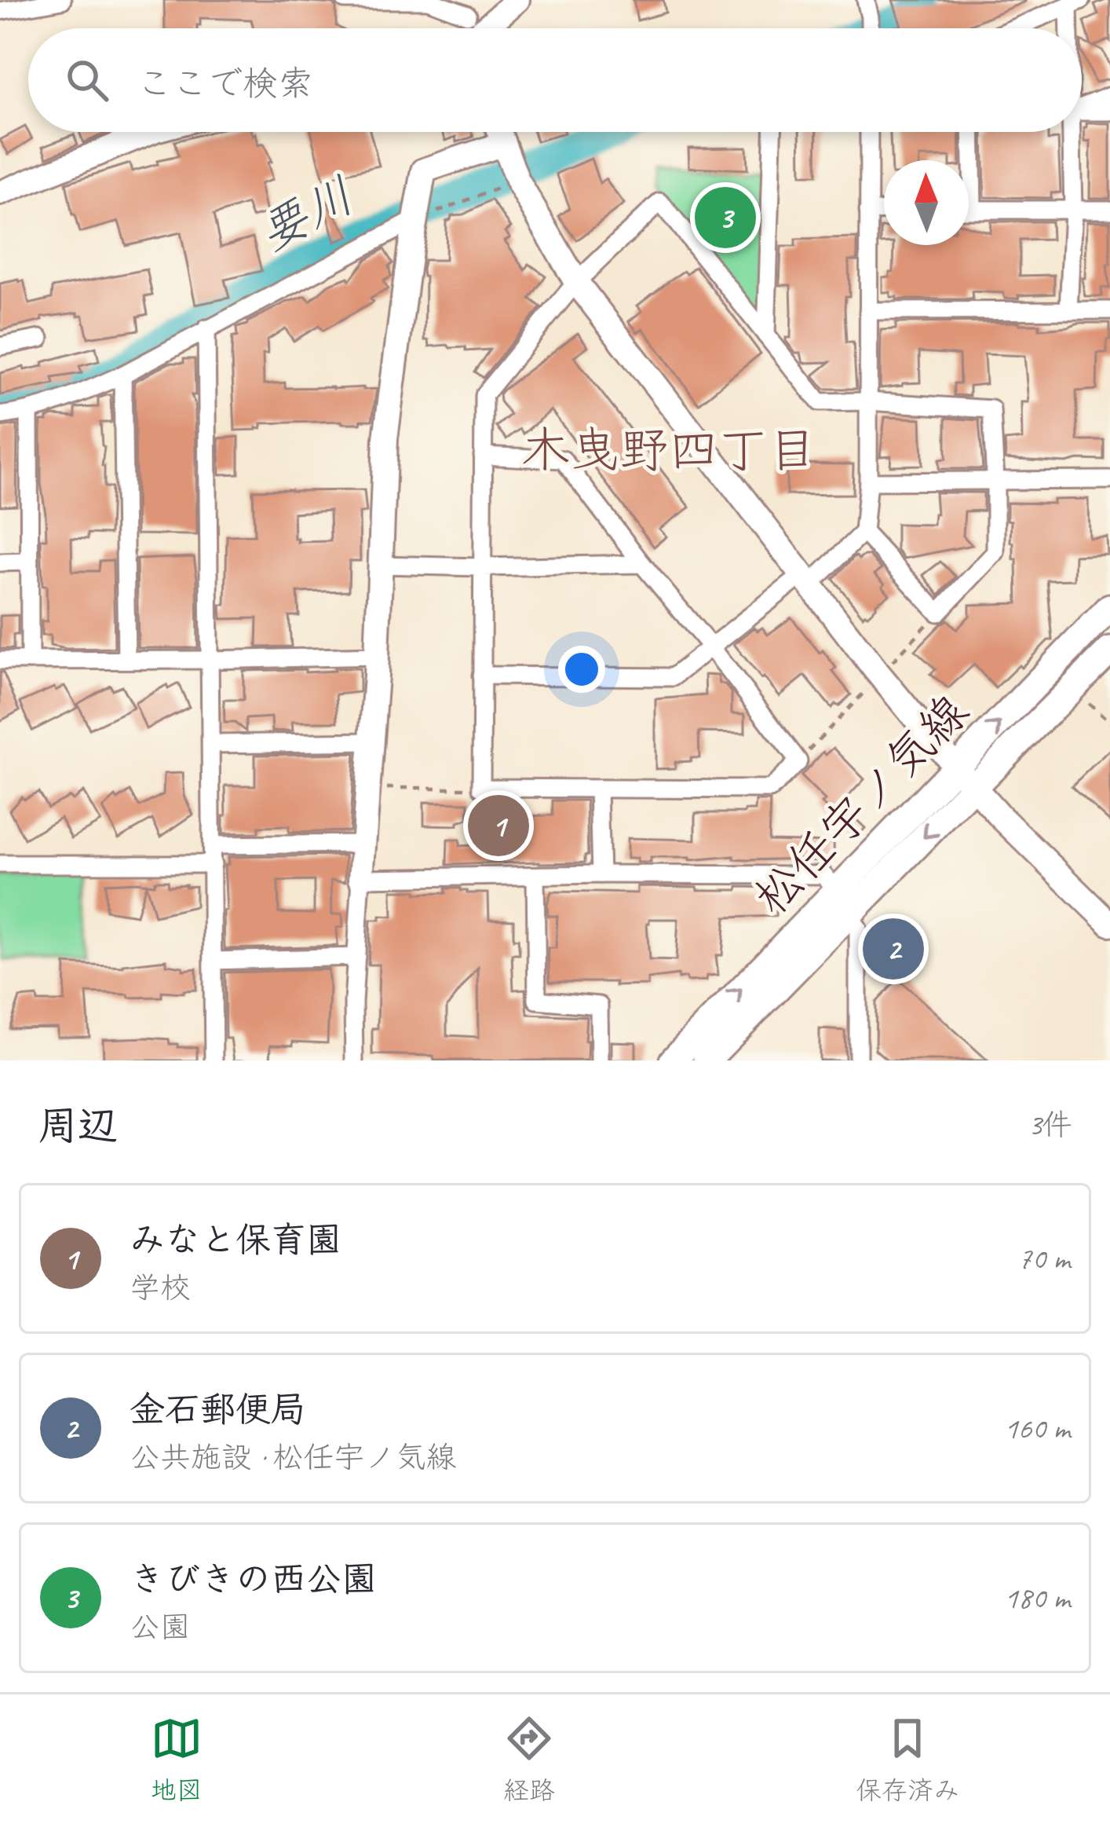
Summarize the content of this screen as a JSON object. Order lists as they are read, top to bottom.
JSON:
{
  "streets": {
    "main road": ["松任宇ノ気線"]
  },
  "districts": ["木曳野四丁目"],
  "water": ["要川"],
  "north": "top",
  "page": {
    "search": "ここで検索",
    "pins": ["3", "1", "2"],
    "heading": ["周辺", "3件"],
    "list": [
      {
        "mark": "1",
        "name": "みなと保育園",
        "note": "学校",
        "value": "70 m"
      },
      {
        "mark": "2",
        "name": "金石郵便局",
        "note": "公共施設 · 松任宇ノ気線",
        "value": "160 m"
      },
      {
        "mark": "3",
        "name": "きびきの西公園",
        "note": "公園",
        "value": "180 m"
      }
    ],
    "nav": ["地図", "経路", "保存済み"]
  }
}
